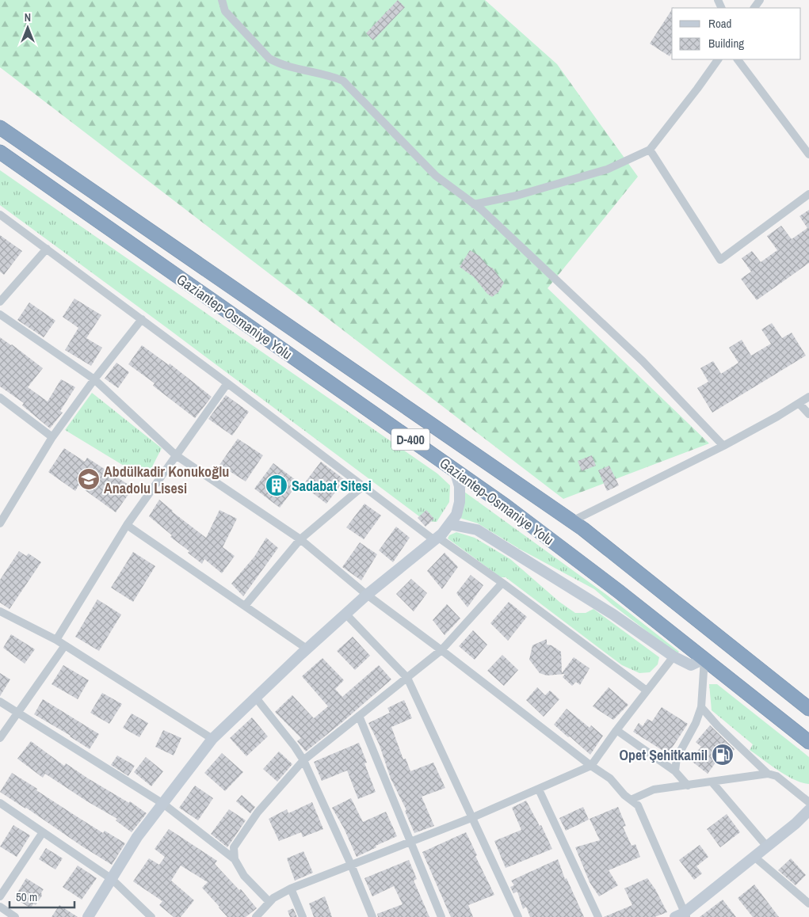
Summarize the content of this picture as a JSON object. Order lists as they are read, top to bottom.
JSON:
{
  "streets": {
    "highway": ["Gaziantep-Osmaniye Yolu", "D-400"]
  },
  "places": {
    "school or university": ["Abdülkadir Konukoğlu Anadolu Lisesi"],
    "building": ["Sadabat Sitesi"],
    "fuel station": ["Opet Şehitkamil"]
  },
  "legend": ["Road", "Building"],
  "scale_bar": "50 m",
  "north": "top"
}
